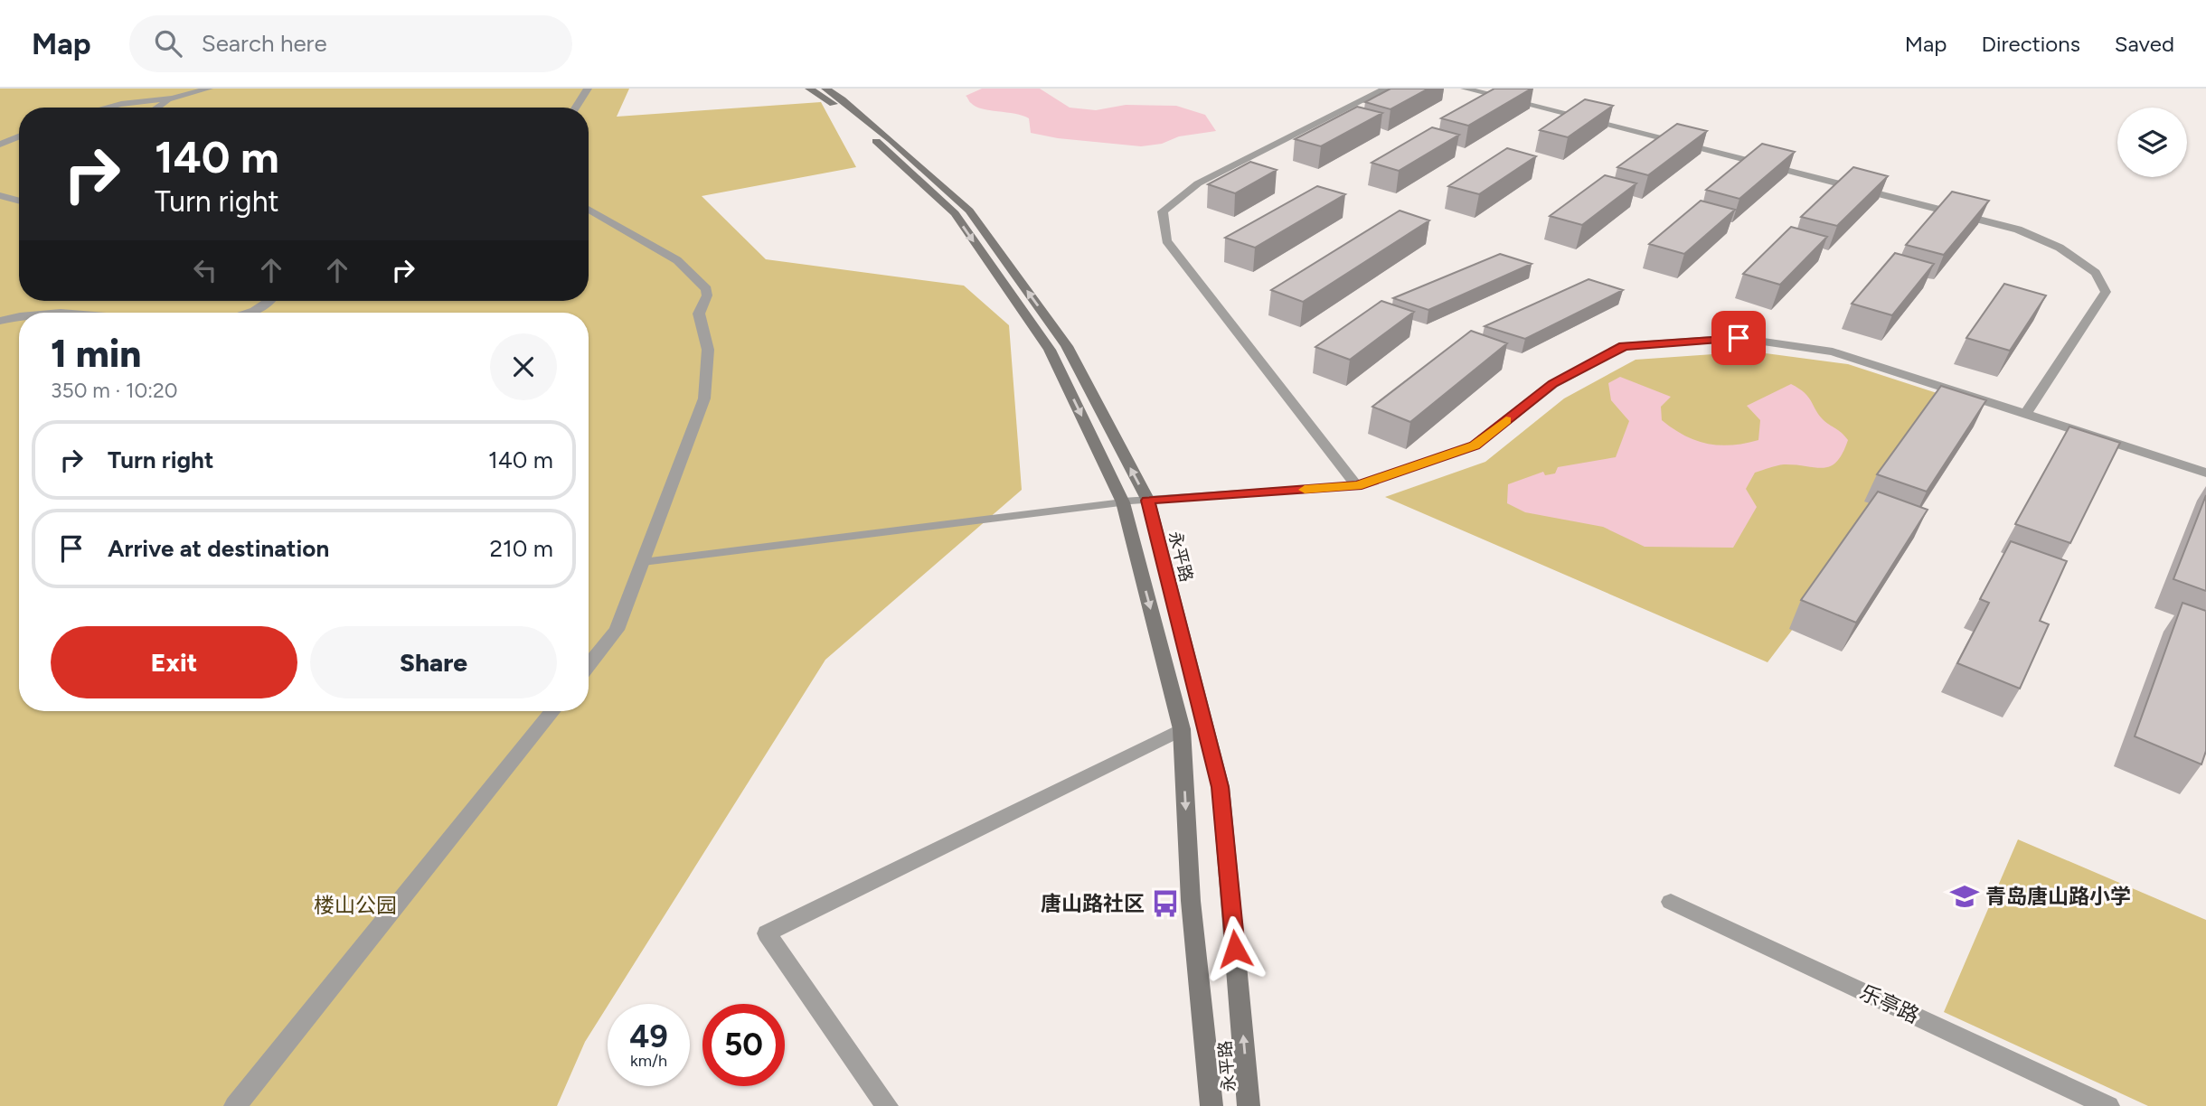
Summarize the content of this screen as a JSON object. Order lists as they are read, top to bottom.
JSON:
{
  "streets": {
    "main road": ["永平路"],
    "street": ["乐亭路"]
  },
  "parks": ["楼山公园"],
  "places": {
    "school or university": ["青岛唐山路小学"],
    "bus stop": ["唐山路社区"]
  },
  "page": {
    "header": "Map",
    "search": "Search here",
    "nav": ["Map", "Directions", "Saved"],
    "turn": ["140 m", "Turn right"],
    "heading": ["1 min", "350 m · 10:20"],
    "list": [
      {
        "name": "Turn right",
        "value": "140 m"
      },
      {
        "name": "Arrive at destination",
        "value": "210 m"
      }
    ],
    "buttons": ["Exit", "Share"],
    "speed": "49 km/h",
    "limit": "50"
  }
}
